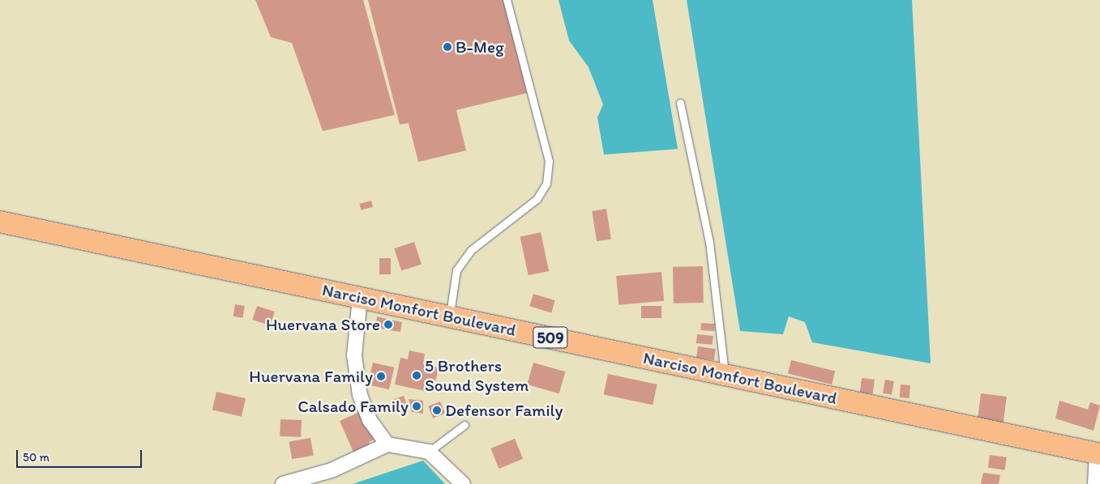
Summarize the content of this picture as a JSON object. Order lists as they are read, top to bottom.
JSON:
{
  "streets": {
    "main road": ["Narciso Monfort Boulevard", "509"]
  },
  "places": [
    "B-Meg",
    "Huervana Store",
    "5 Brothers Sound System",
    "Huervana Family",
    "Calsado Family",
    "Defensor Family"
  ],
  "scale_bar": "50 m"
}
